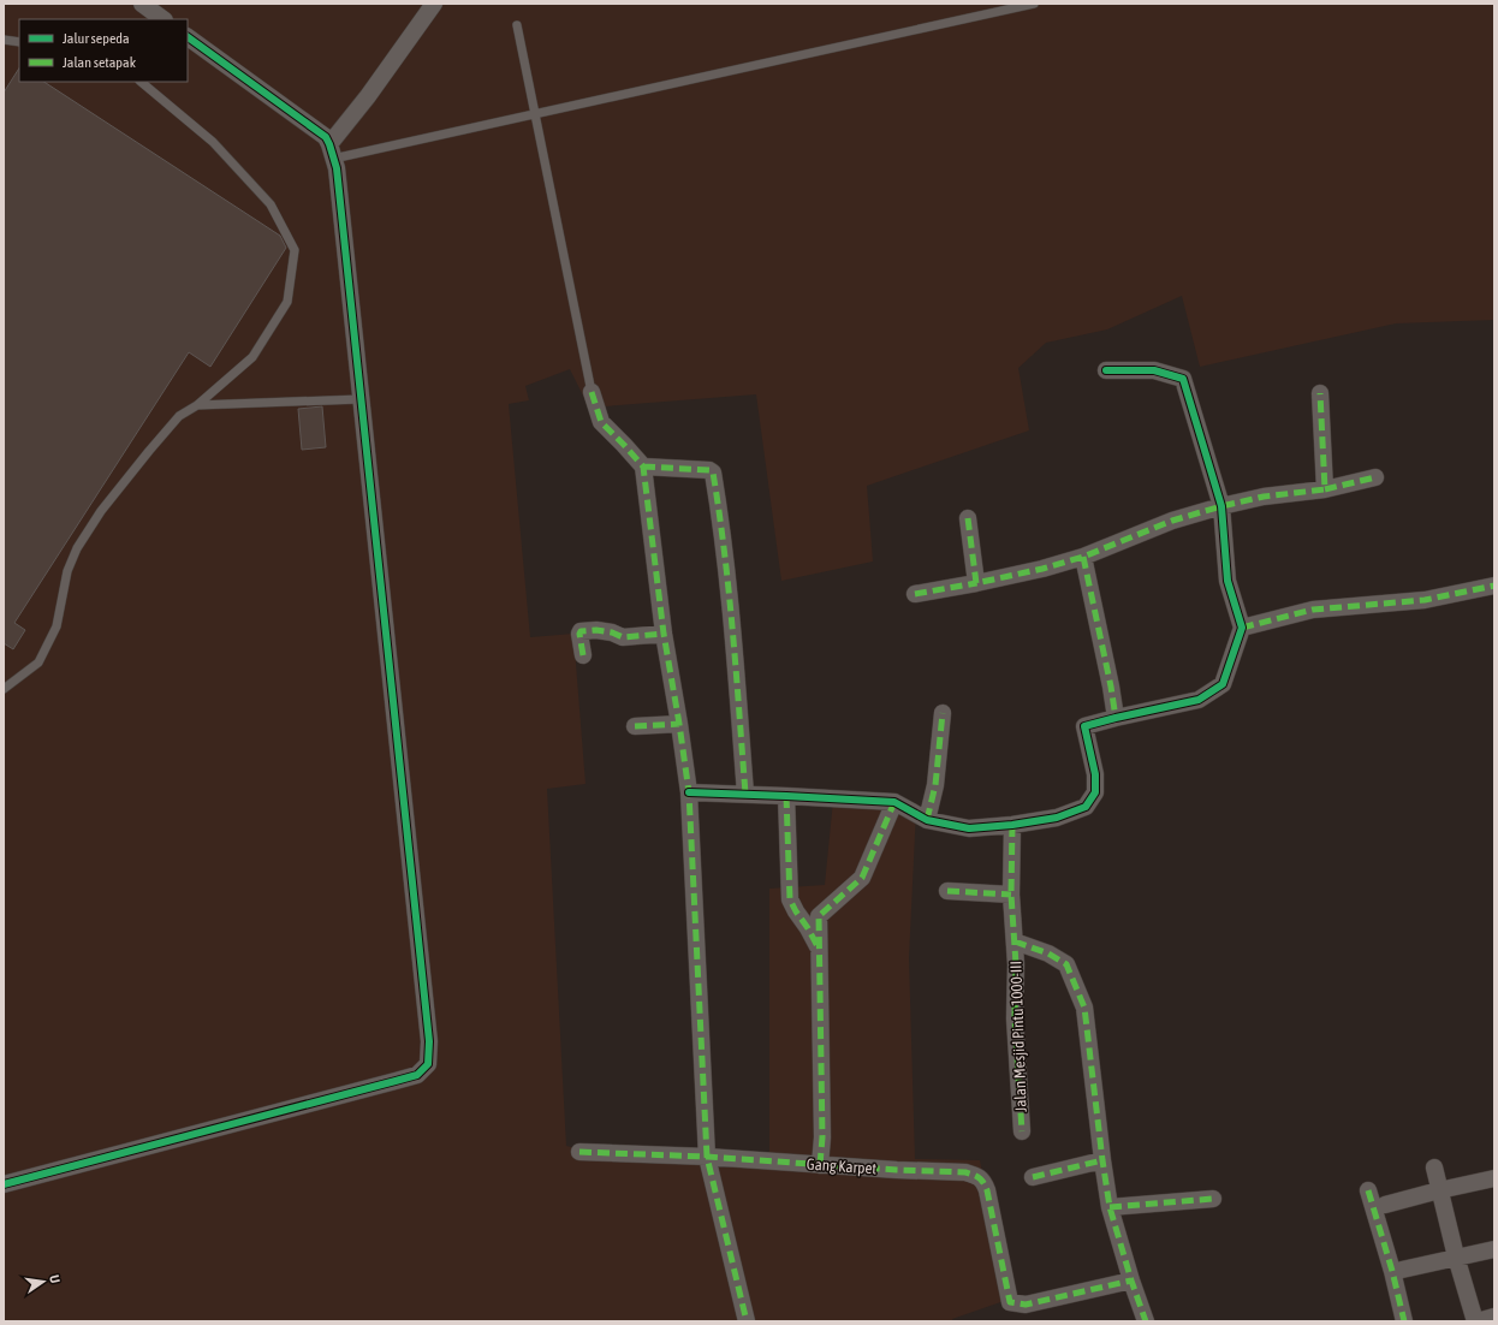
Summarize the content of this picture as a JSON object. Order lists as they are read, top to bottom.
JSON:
{
  "streets": {
    "street": ["Jalan Mesjid Pintu 1000-III", "Gang Karpet"]
  },
  "legend": ["Jalur sepeda", "Jalan setapak"],
  "north": "right"
}
